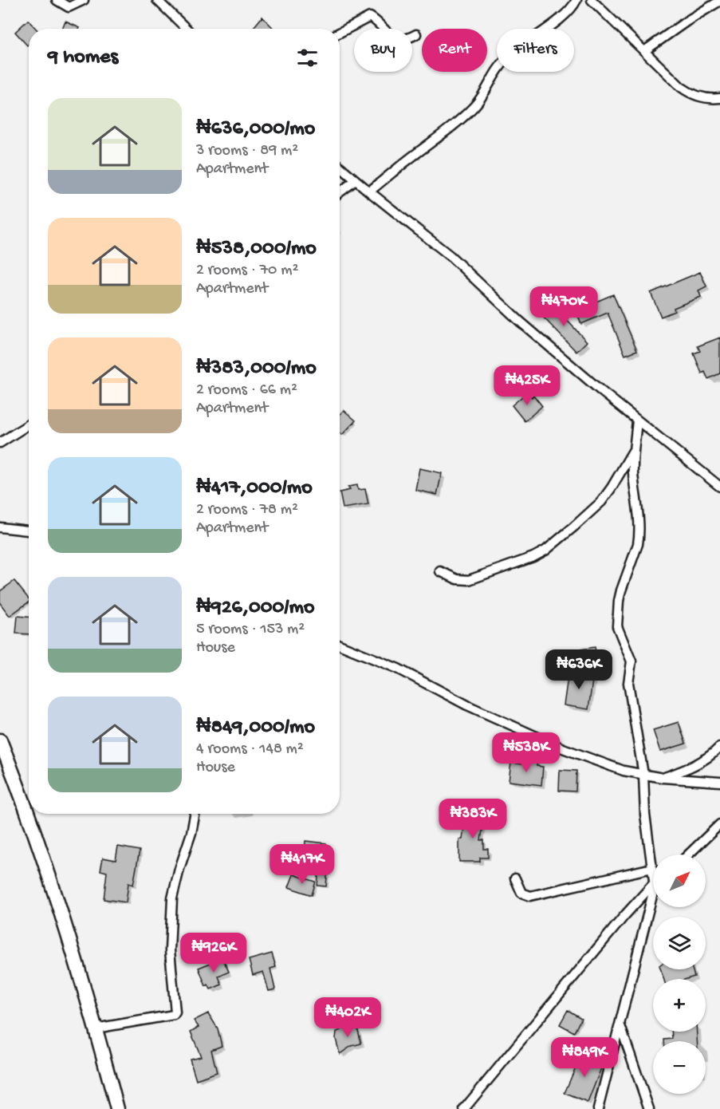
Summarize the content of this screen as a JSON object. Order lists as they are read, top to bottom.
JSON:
{
  "north": "top right",
  "page": {
    "chip": ["Buy", "Rent", "Filters"],
    "heading": "9 homes",
    "list": [
      {
        "name": "₦636,000/mo",
        "note": "3 rooms · 89 m² · Apartment"
      },
      {
        "name": "₦538,000/mo",
        "note": "2 rooms · 70 m² · Apartment"
      },
      {
        "name": "₦383,000/mo",
        "note": "2 rooms · 66 m² · Apartment"
      },
      {
        "name": "₦417,000/mo",
        "note": "2 rooms · 78 m² · Apartment"
      },
      {
        "name": "₦926,000/mo",
        "note": "5 rooms · 153 m² · House"
      },
      {
        "name": "₦849,000/mo",
        "note": "4 rooms · 148 m² · House"
      }
    ],
    "price": [
      "₦470K",
      "₦425K",
      "₦636K",
      "₦538K",
      "₦383K",
      "₦417K",
      "₦926K",
      "₦402K",
      "₦849K"
    ],
    "map_buttons": ["+", "−"]
  }
}
